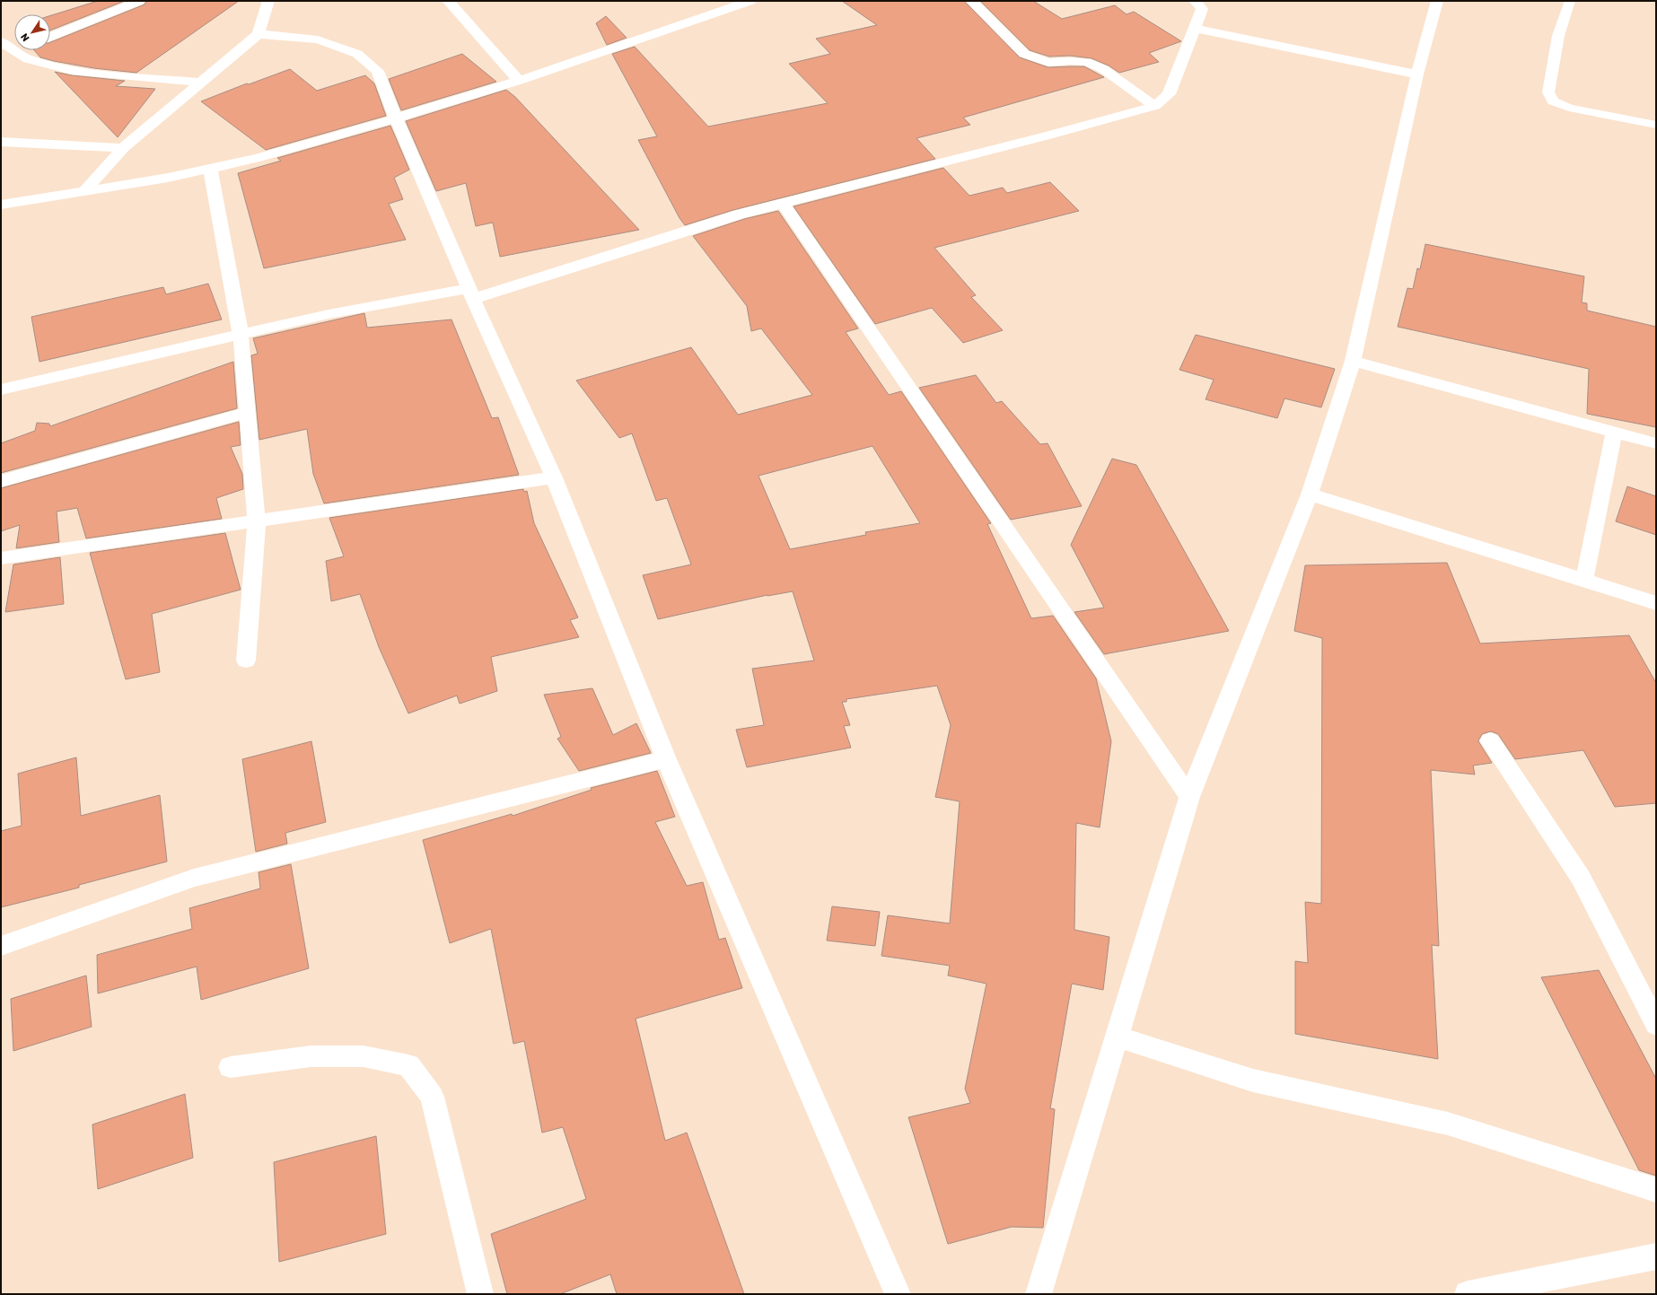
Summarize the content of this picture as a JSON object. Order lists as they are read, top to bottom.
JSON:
{
  "north": "bottom left"
}
